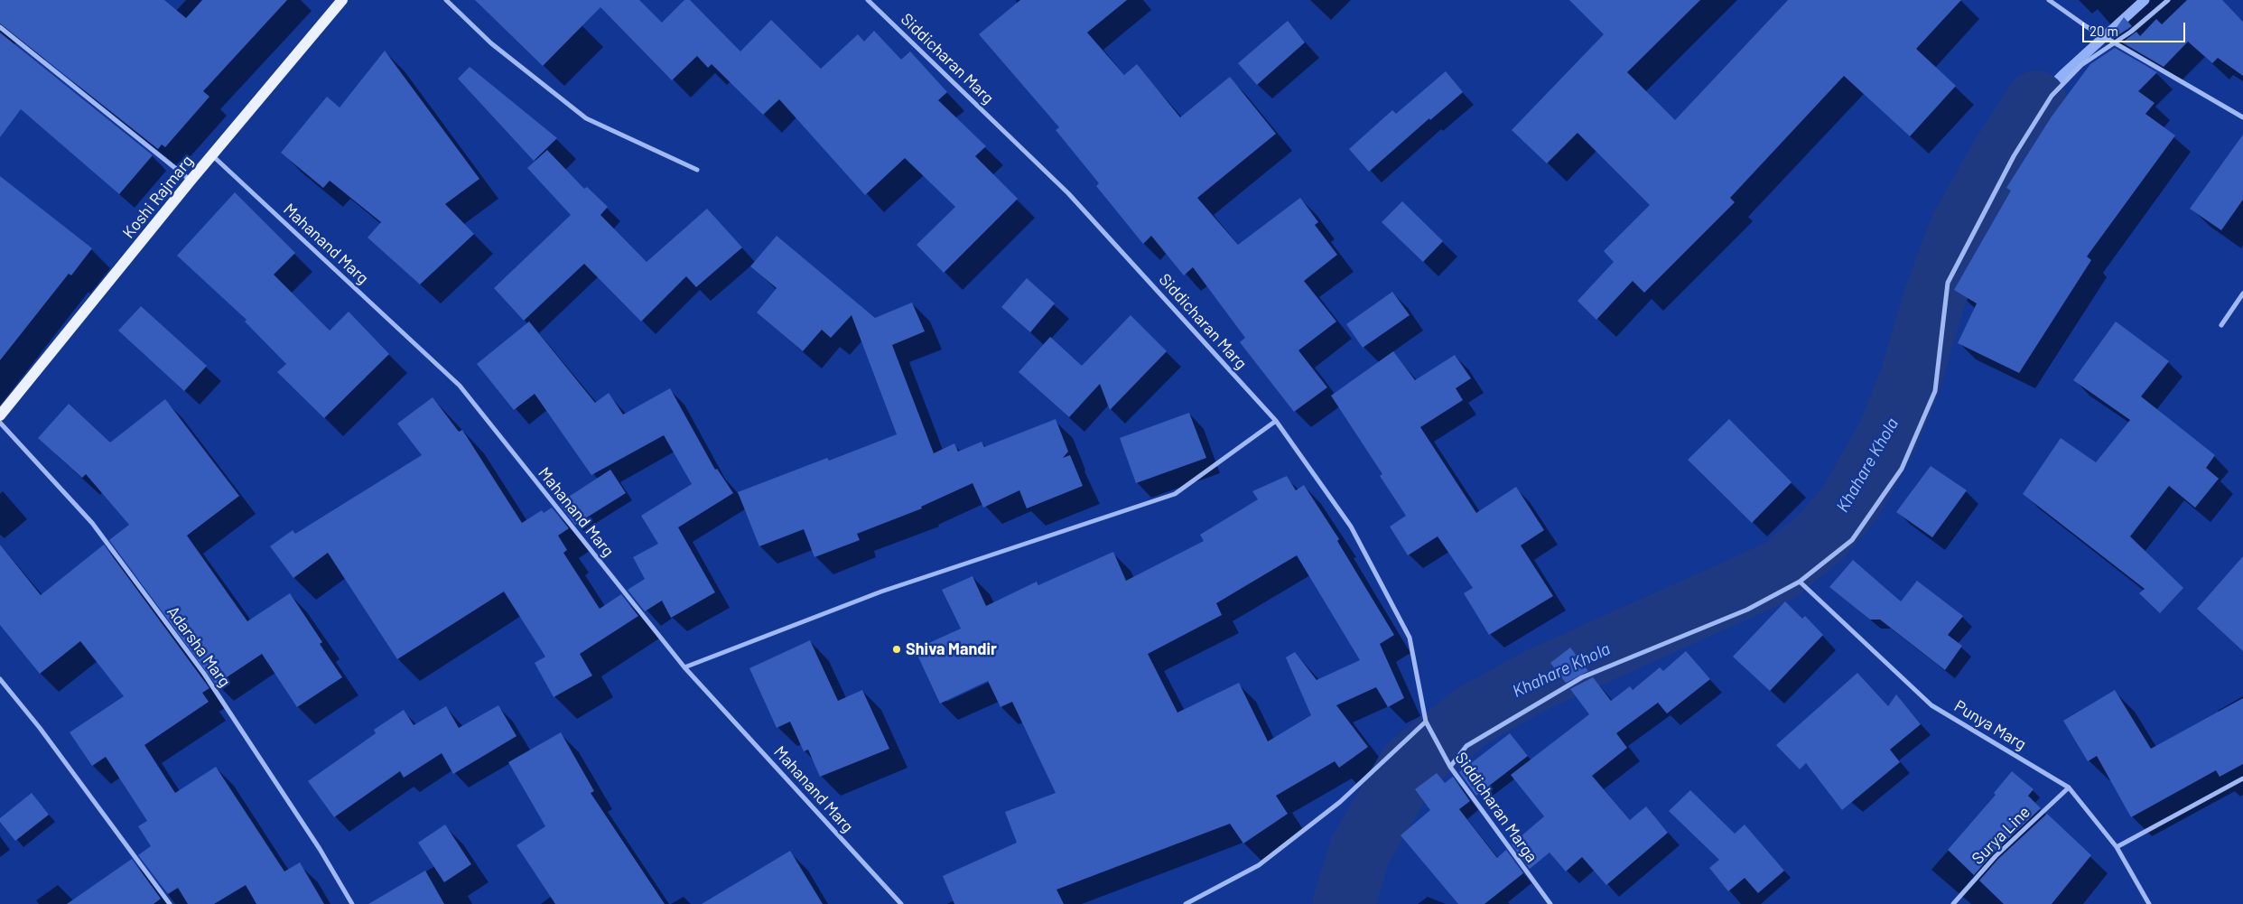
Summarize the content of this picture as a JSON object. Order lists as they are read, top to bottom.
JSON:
{
  "streets": {
    "main road": ["Koshi Rajmarg"],
    "street": [
      "Siddicharan Marg",
      "Mahanand Marg",
      "Adarsha Marg",
      "Punya Marg",
      "Siddicharan Marga",
      "Surya Line"
    ]
  },
  "crossings": [
    ["Siddicharan Marg", "Siddicharan Marga"],
    ["Koshi Rajmarg", "Mahanand Marg"],
    ["Punya Marg", "Surya Line"]
  ],
  "water": ["Khahare Khola"],
  "places": ["Shiva Mandir"],
  "scale_bar": "20 m"
}
